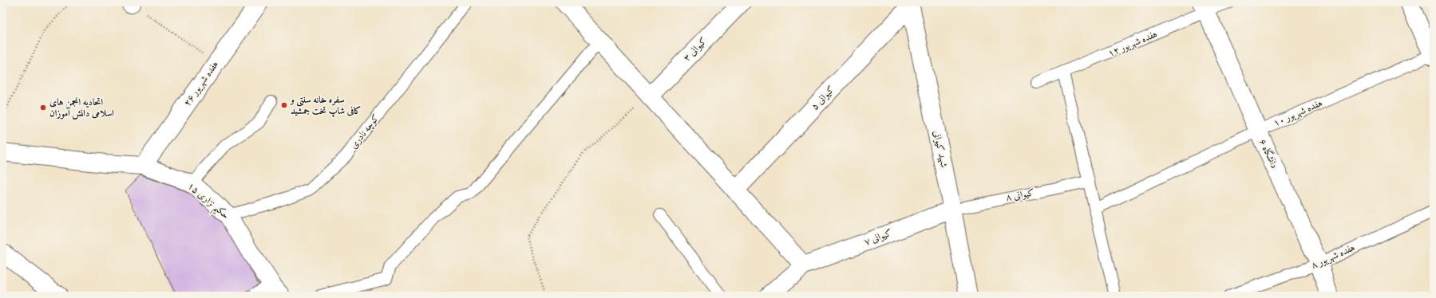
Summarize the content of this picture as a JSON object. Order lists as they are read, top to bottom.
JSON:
{
  "streets": {
    "street": [
      "کیوانی ۳",
      "هفده شهریور ۲۶",
      "کیوانی ۵",
      "شهید کیوانی",
      "دانشگاه ۶",
      "حکیم نزاری ۱۵",
      "کیوانی ۷"
    ],
    "lane": [
      "هفده شهریور ۱۲",
      "هفده شهریور ۱۰",
      "کوچه نادری",
      "کیوانی ۸",
      "هفده شهریور ۸"
    ]
  },
  "crossings": [
    ["هفده شهریور ۱۲", "دانشگاه ۶"],
    ["هفده شهریور ۲۶", "حکیم نزاری ۱۵"],
    ["کیوانی ۵", "شهید کیوانی"],
    ["هفده شهریور ۱۰", "دانشگاه ۶"],
    ["کوچه نادری", "حکیم نزاری ۱۵"],
    ["شهید کیوانی", "کیوانی ۸"],
    ["شهید کیوانی", "کیوانی ۷"],
    ["دانشگاه ۶", "هفده شهریور ۸"],
    ["کیوانی ۸", "کیوانی ۷"]
  ],
  "places": ["سفره خانه سنتی و کافی شاپ تخت جمشید", "اتحادیه انجمن های اسلامی دانش آموزان"]
}
